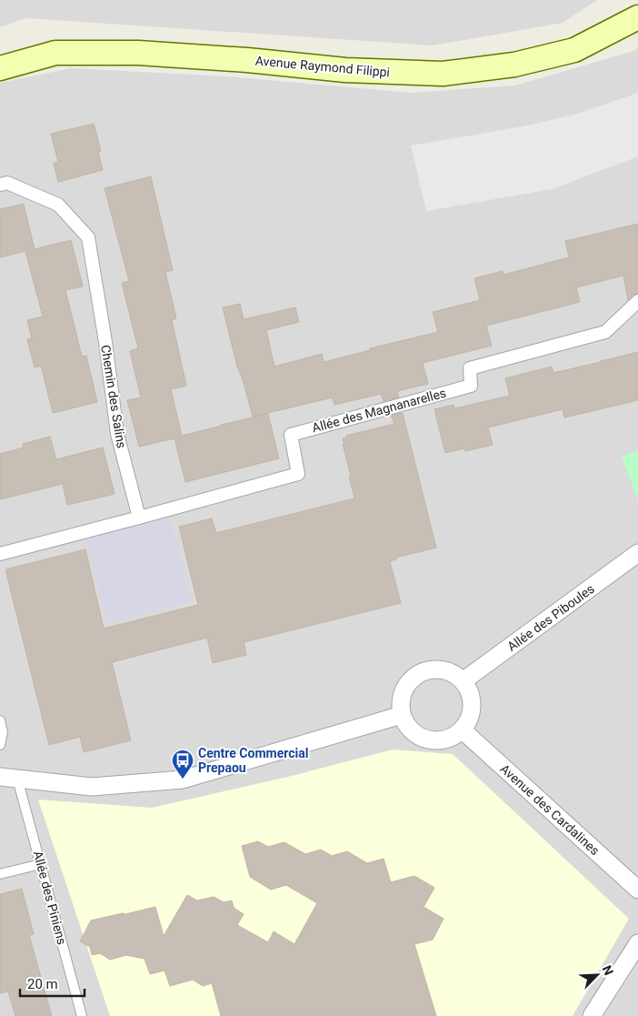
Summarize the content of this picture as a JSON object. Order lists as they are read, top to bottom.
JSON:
{
  "streets": {
    "main road": ["Avenue Raymond Filippi"],
    "street": [
      "Chemin des Salins",
      "Allée des Magnanarelles",
      "Allée des Piboules",
      "Avenue des Cardalines"
    ],
    "lane": ["Allée des Piniens"]
  },
  "crossings": [
    ["Chemin des Salins", "Allée des Magnanarelles"],
    ["Allée des Piboules", "Avenue des Cardalines"]
  ],
  "places": {
    "bus stop": ["Centre Commercial Prepaou"]
  },
  "scale_bar": "20 m",
  "north": "top right"
}
